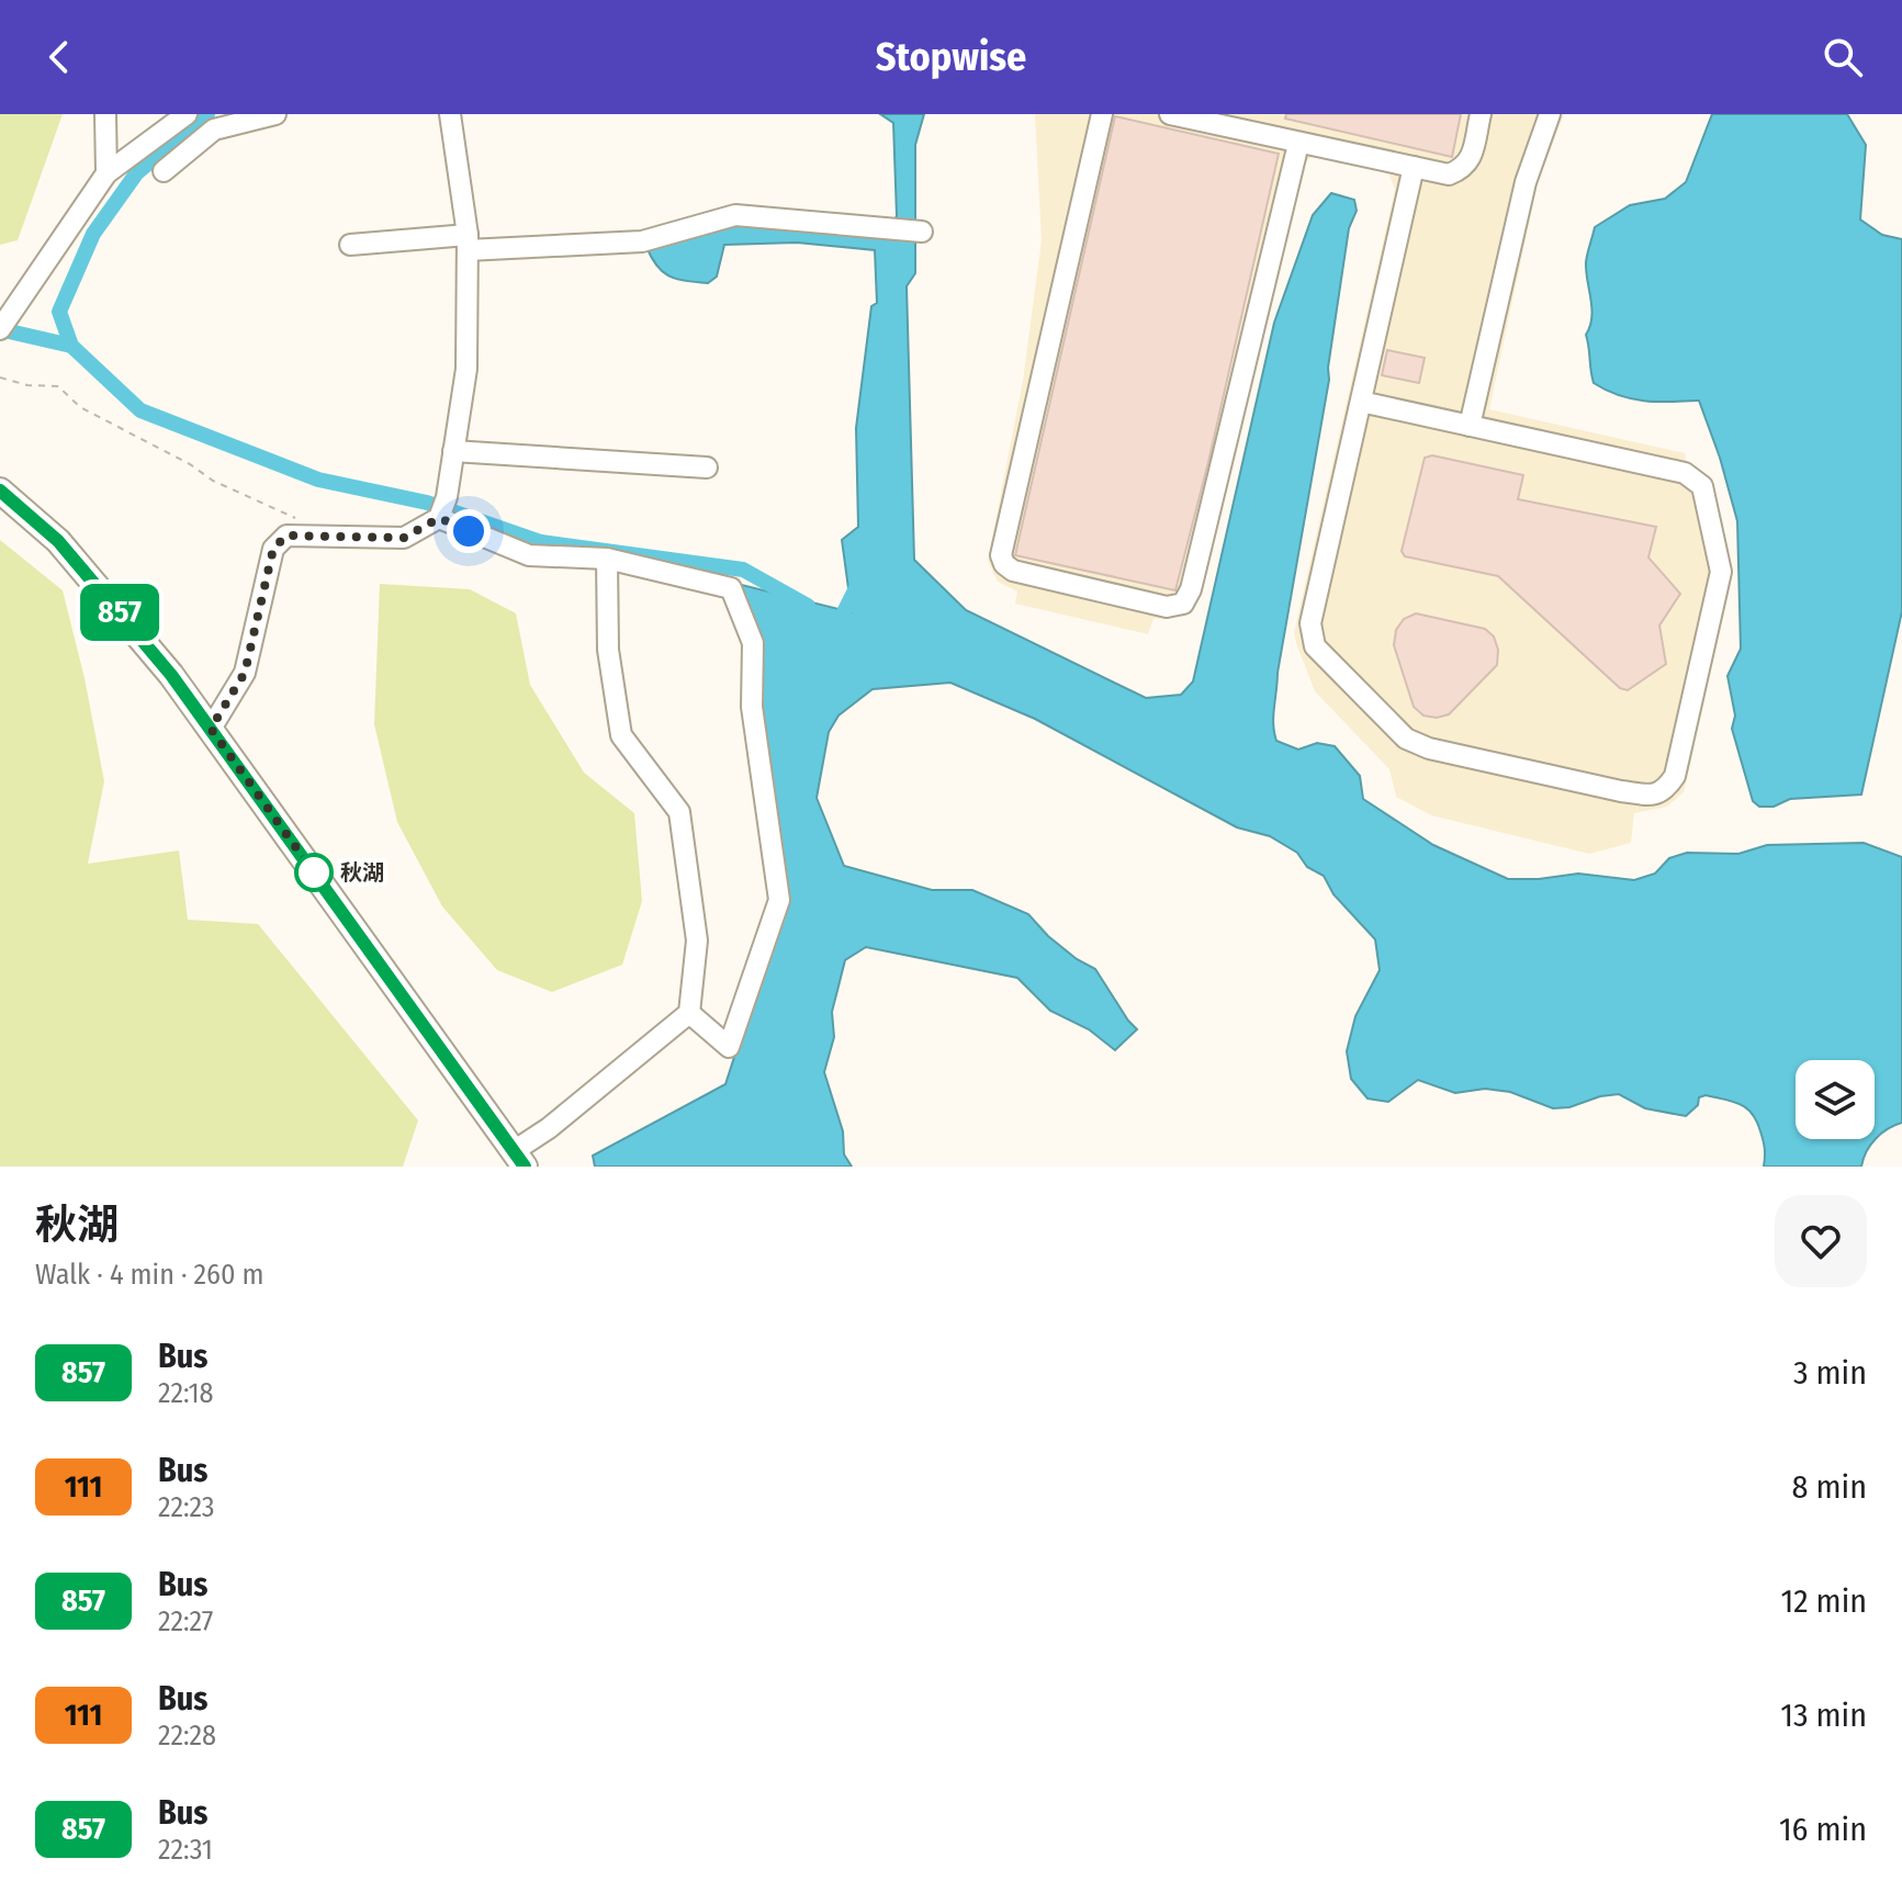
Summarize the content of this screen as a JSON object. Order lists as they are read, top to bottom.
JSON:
{
  "places": ["秋湖"],
  "lines": ["bus line 857"],
  "page": {
    "header": "Stopwise",
    "on_map": "857",
    "heading": ["秋湖", "Walk · 4 min · 260 m"],
    "list": [
      {
        "mark": "857",
        "name": "Bus",
        "note": "22:18",
        "value": "3 min"
      },
      {
        "mark": "111",
        "name": "Bus",
        "note": "22:23",
        "value": "8 min"
      },
      {
        "mark": "857",
        "name": "Bus",
        "note": "22:27",
        "value": "12 min"
      },
      {
        "mark": "111",
        "name": "Bus",
        "note": "22:28",
        "value": "13 min"
      },
      {
        "mark": "857",
        "name": "Bus",
        "note": "22:31",
        "value": "16 min"
      }
    ]
  }
}
